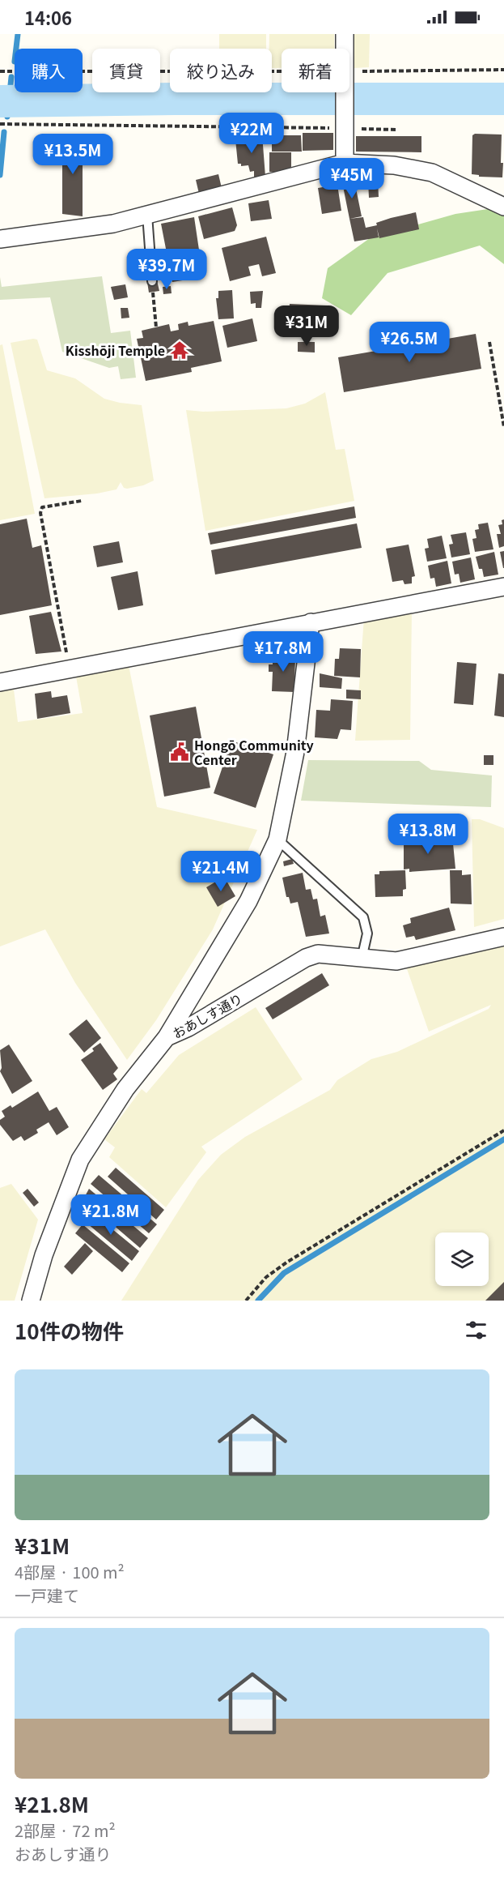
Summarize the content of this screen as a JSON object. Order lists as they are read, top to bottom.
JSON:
{
  "streets": {
    "street": ["おあしす通り"]
  },
  "places": {
    "temple": ["Kisshōji Temple"],
    "public building": ["Hongō Community Center"]
  },
  "page": {
    "status": "14:06",
    "chip": [
      "購入",
      "賃貸",
      "絞り込み",
      "新着"
    ],
    "price": [
      "¥22M",
      "¥13.5M",
      "¥45M",
      "¥39.7M",
      "¥31M",
      "¥26.5M",
      "¥17.8M",
      "¥13.8M",
      "¥21.4M",
      "¥21.8M"
    ],
    "heading": "10件の物件",
    "list": [
      {
        "name": "¥31M",
        "note": "4部屋 · 100 m² · 一戸建て"
      },
      {
        "name": "¥21.8M",
        "note": "2部屋 · 72 m² · おあしす通り"
      }
    ]
  }
}
